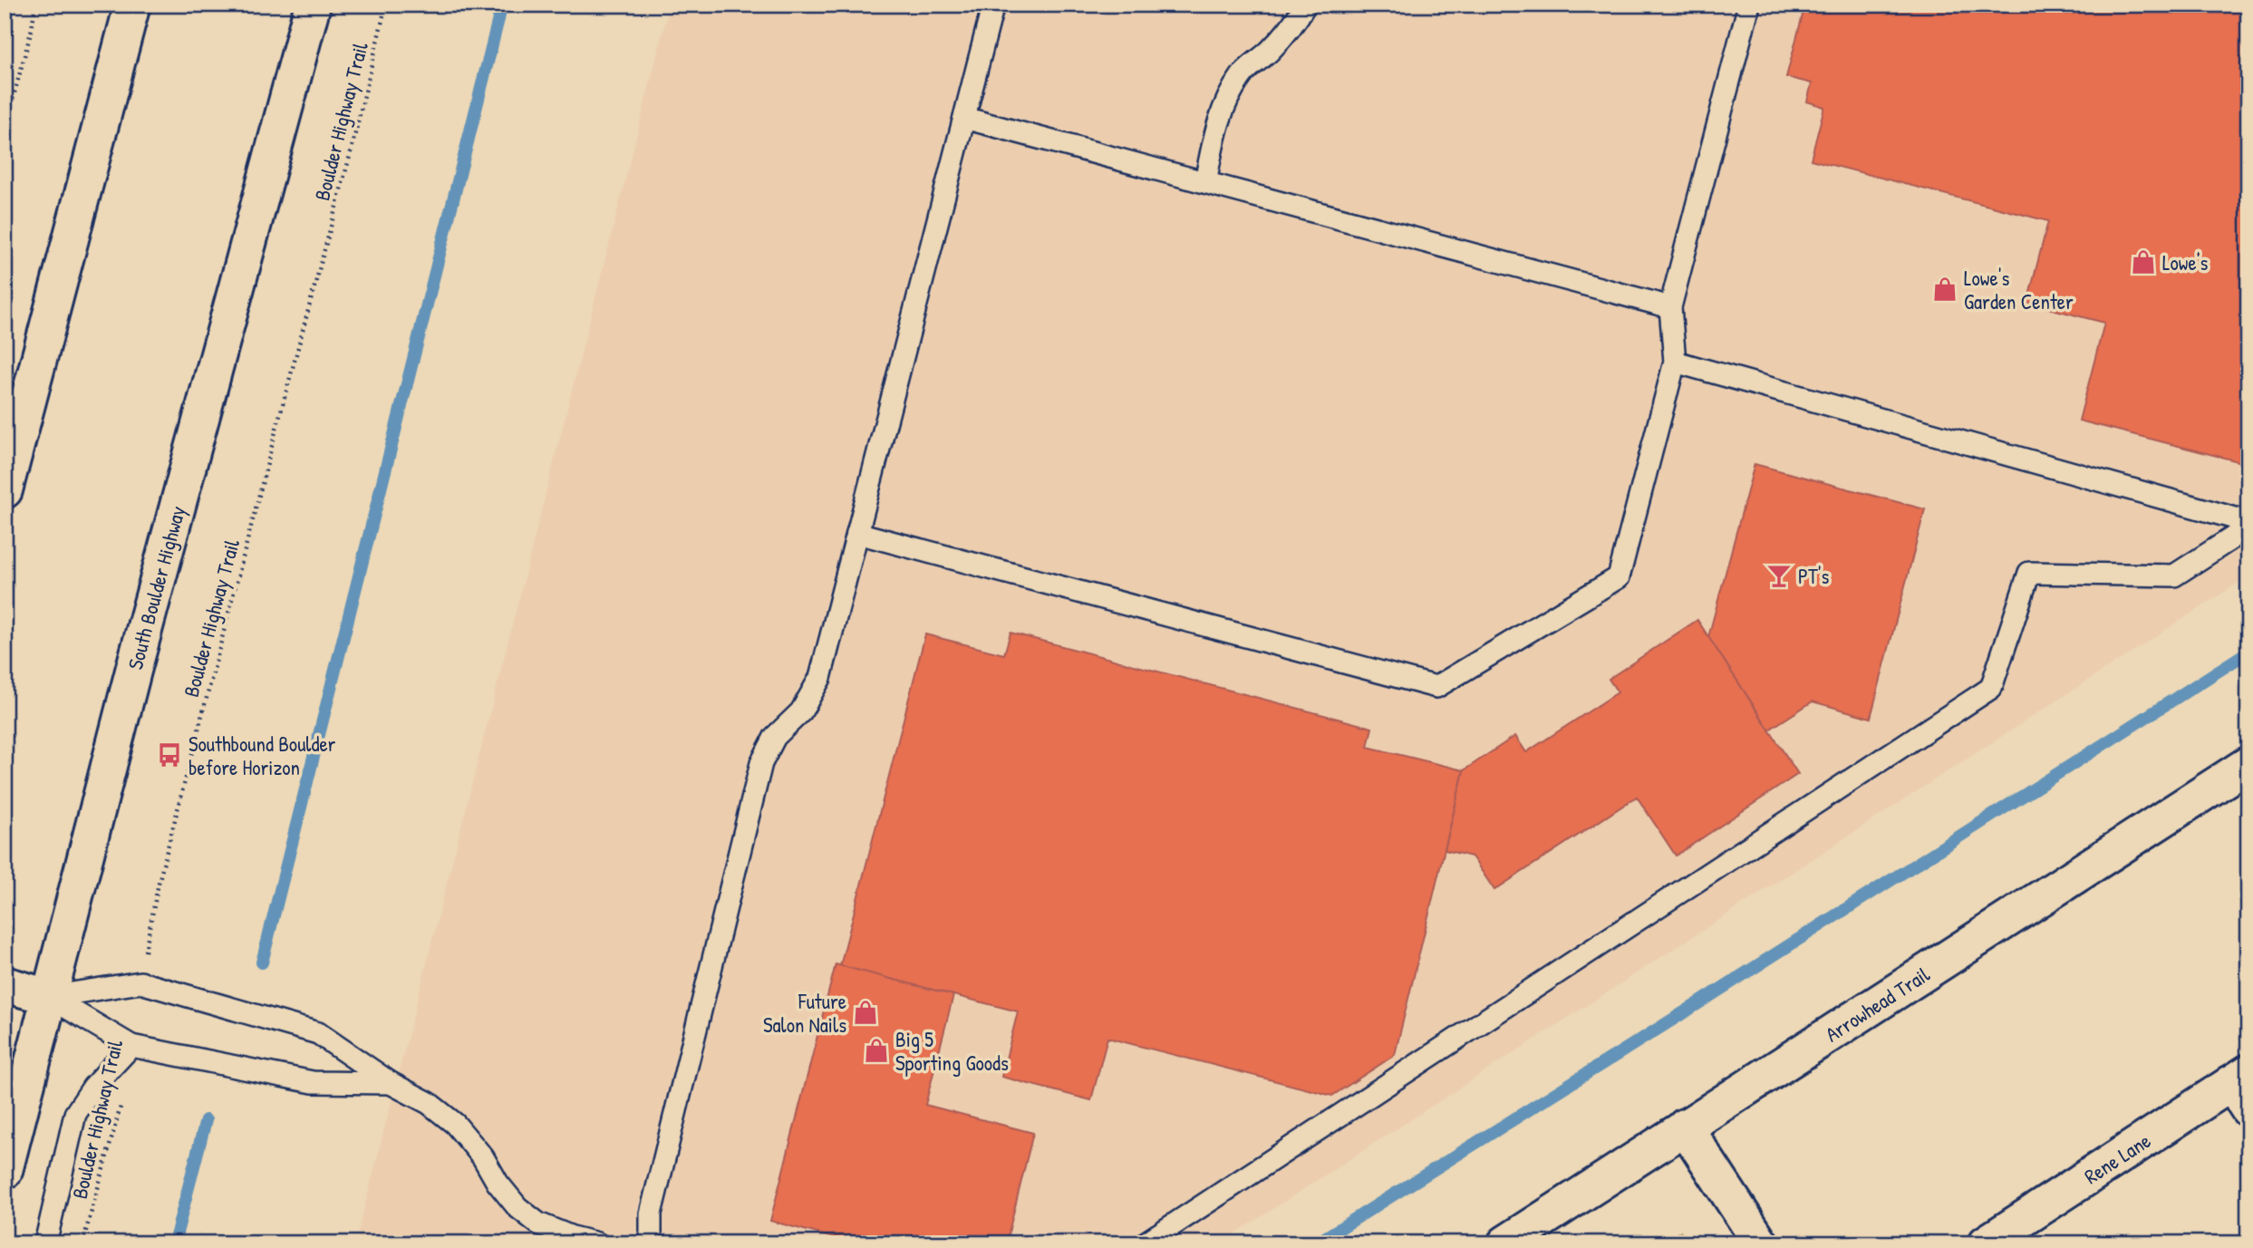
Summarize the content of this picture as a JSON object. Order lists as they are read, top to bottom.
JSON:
{
  "streets": {
    "main road": ["South Boulder Highway", "Arrowhead Trail", "Rene Lane"],
    "path": ["Boulder Highway Trail"]
  },
  "places": {
    "shop": [
      "Lowe's",
      "Lowe's Garden Center",
      "Future Salon Nails",
      "Big 5 Sporting Goods"
    ],
    "bar": ["PT's"],
    "bus stop": ["Southbound Boulder before Horizon"]
  }
}
